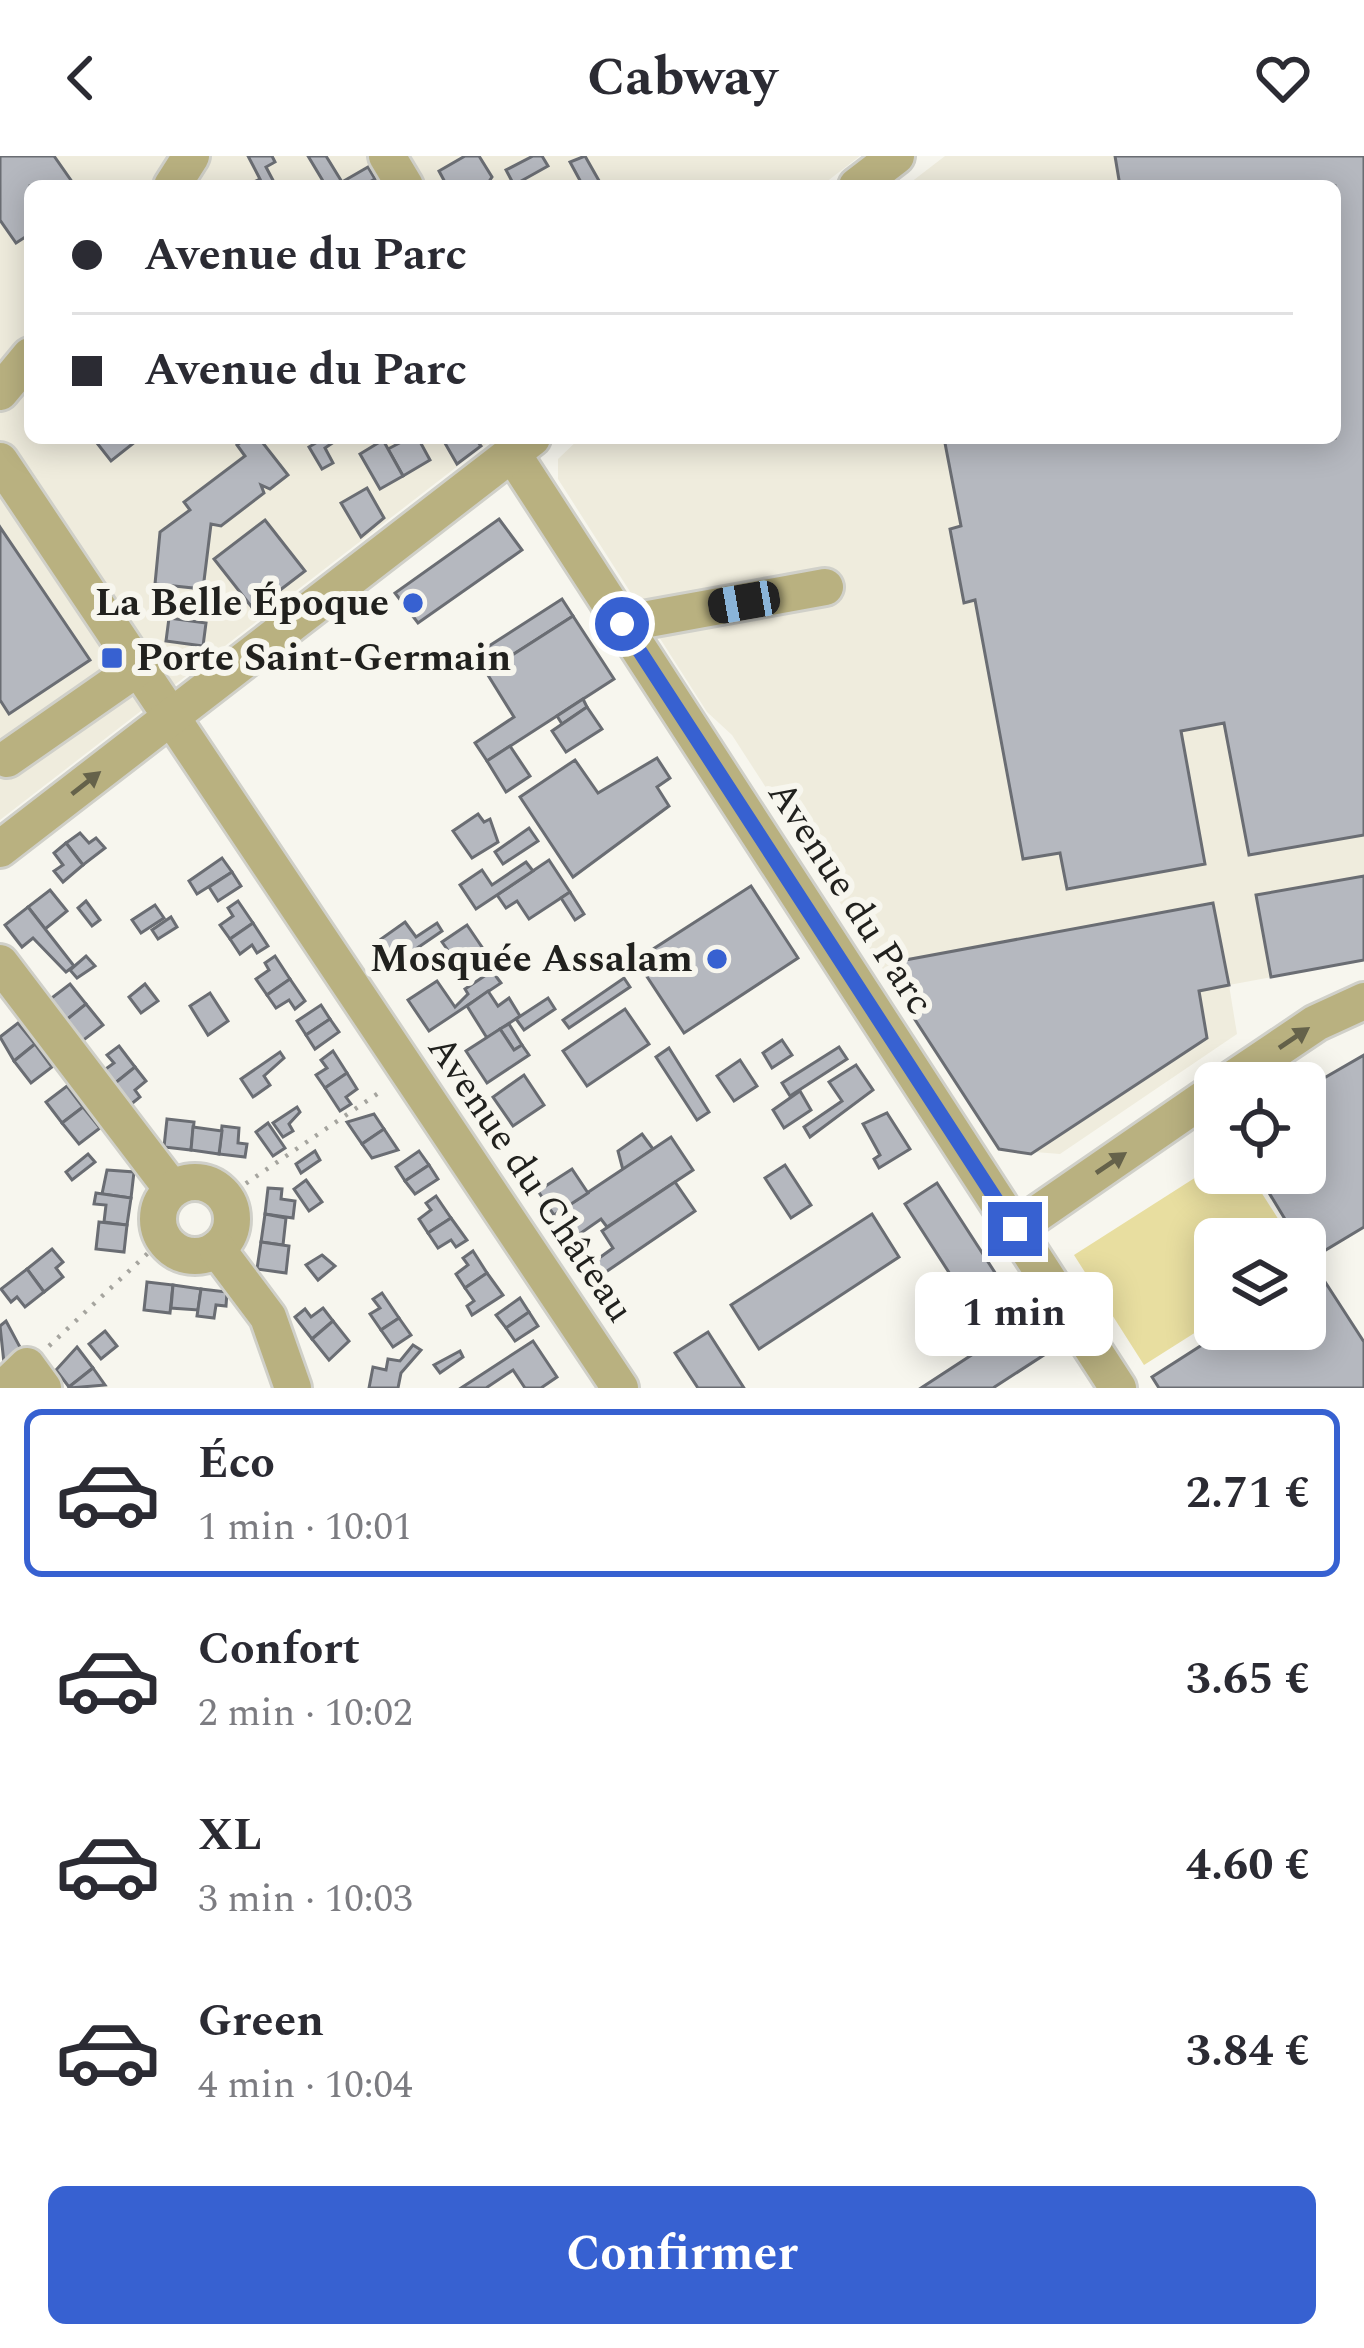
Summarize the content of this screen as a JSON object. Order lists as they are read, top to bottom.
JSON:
{
  "streets": {
    "street": ["Avenue du Parc", "Avenue du Château"]
  },
  "places": {
    "other": ["La Belle Époque", "Mosquée Assalam"],
    "transit": ["Porte Saint-Germain"]
  },
  "page": {
    "header": "Cabway",
    "banner": ["Avenue du Parc", "Avenue du Parc"],
    "bubble": "1 min",
    "list": [
      {
        "name": "Éco",
        "note": "1 min · 10:01",
        "value": "2.71 €"
      },
      {
        "name": "Confort",
        "note": "2 min · 10:02",
        "value": "3.65 €"
      },
      {
        "name": "XL",
        "note": "3 min · 10:03",
        "value": "4.60 €"
      },
      {
        "name": "Green",
        "note": "4 min · 10:04",
        "value": "3.84 €"
      }
    ],
    "buttons": "Confirmer"
  }
}
